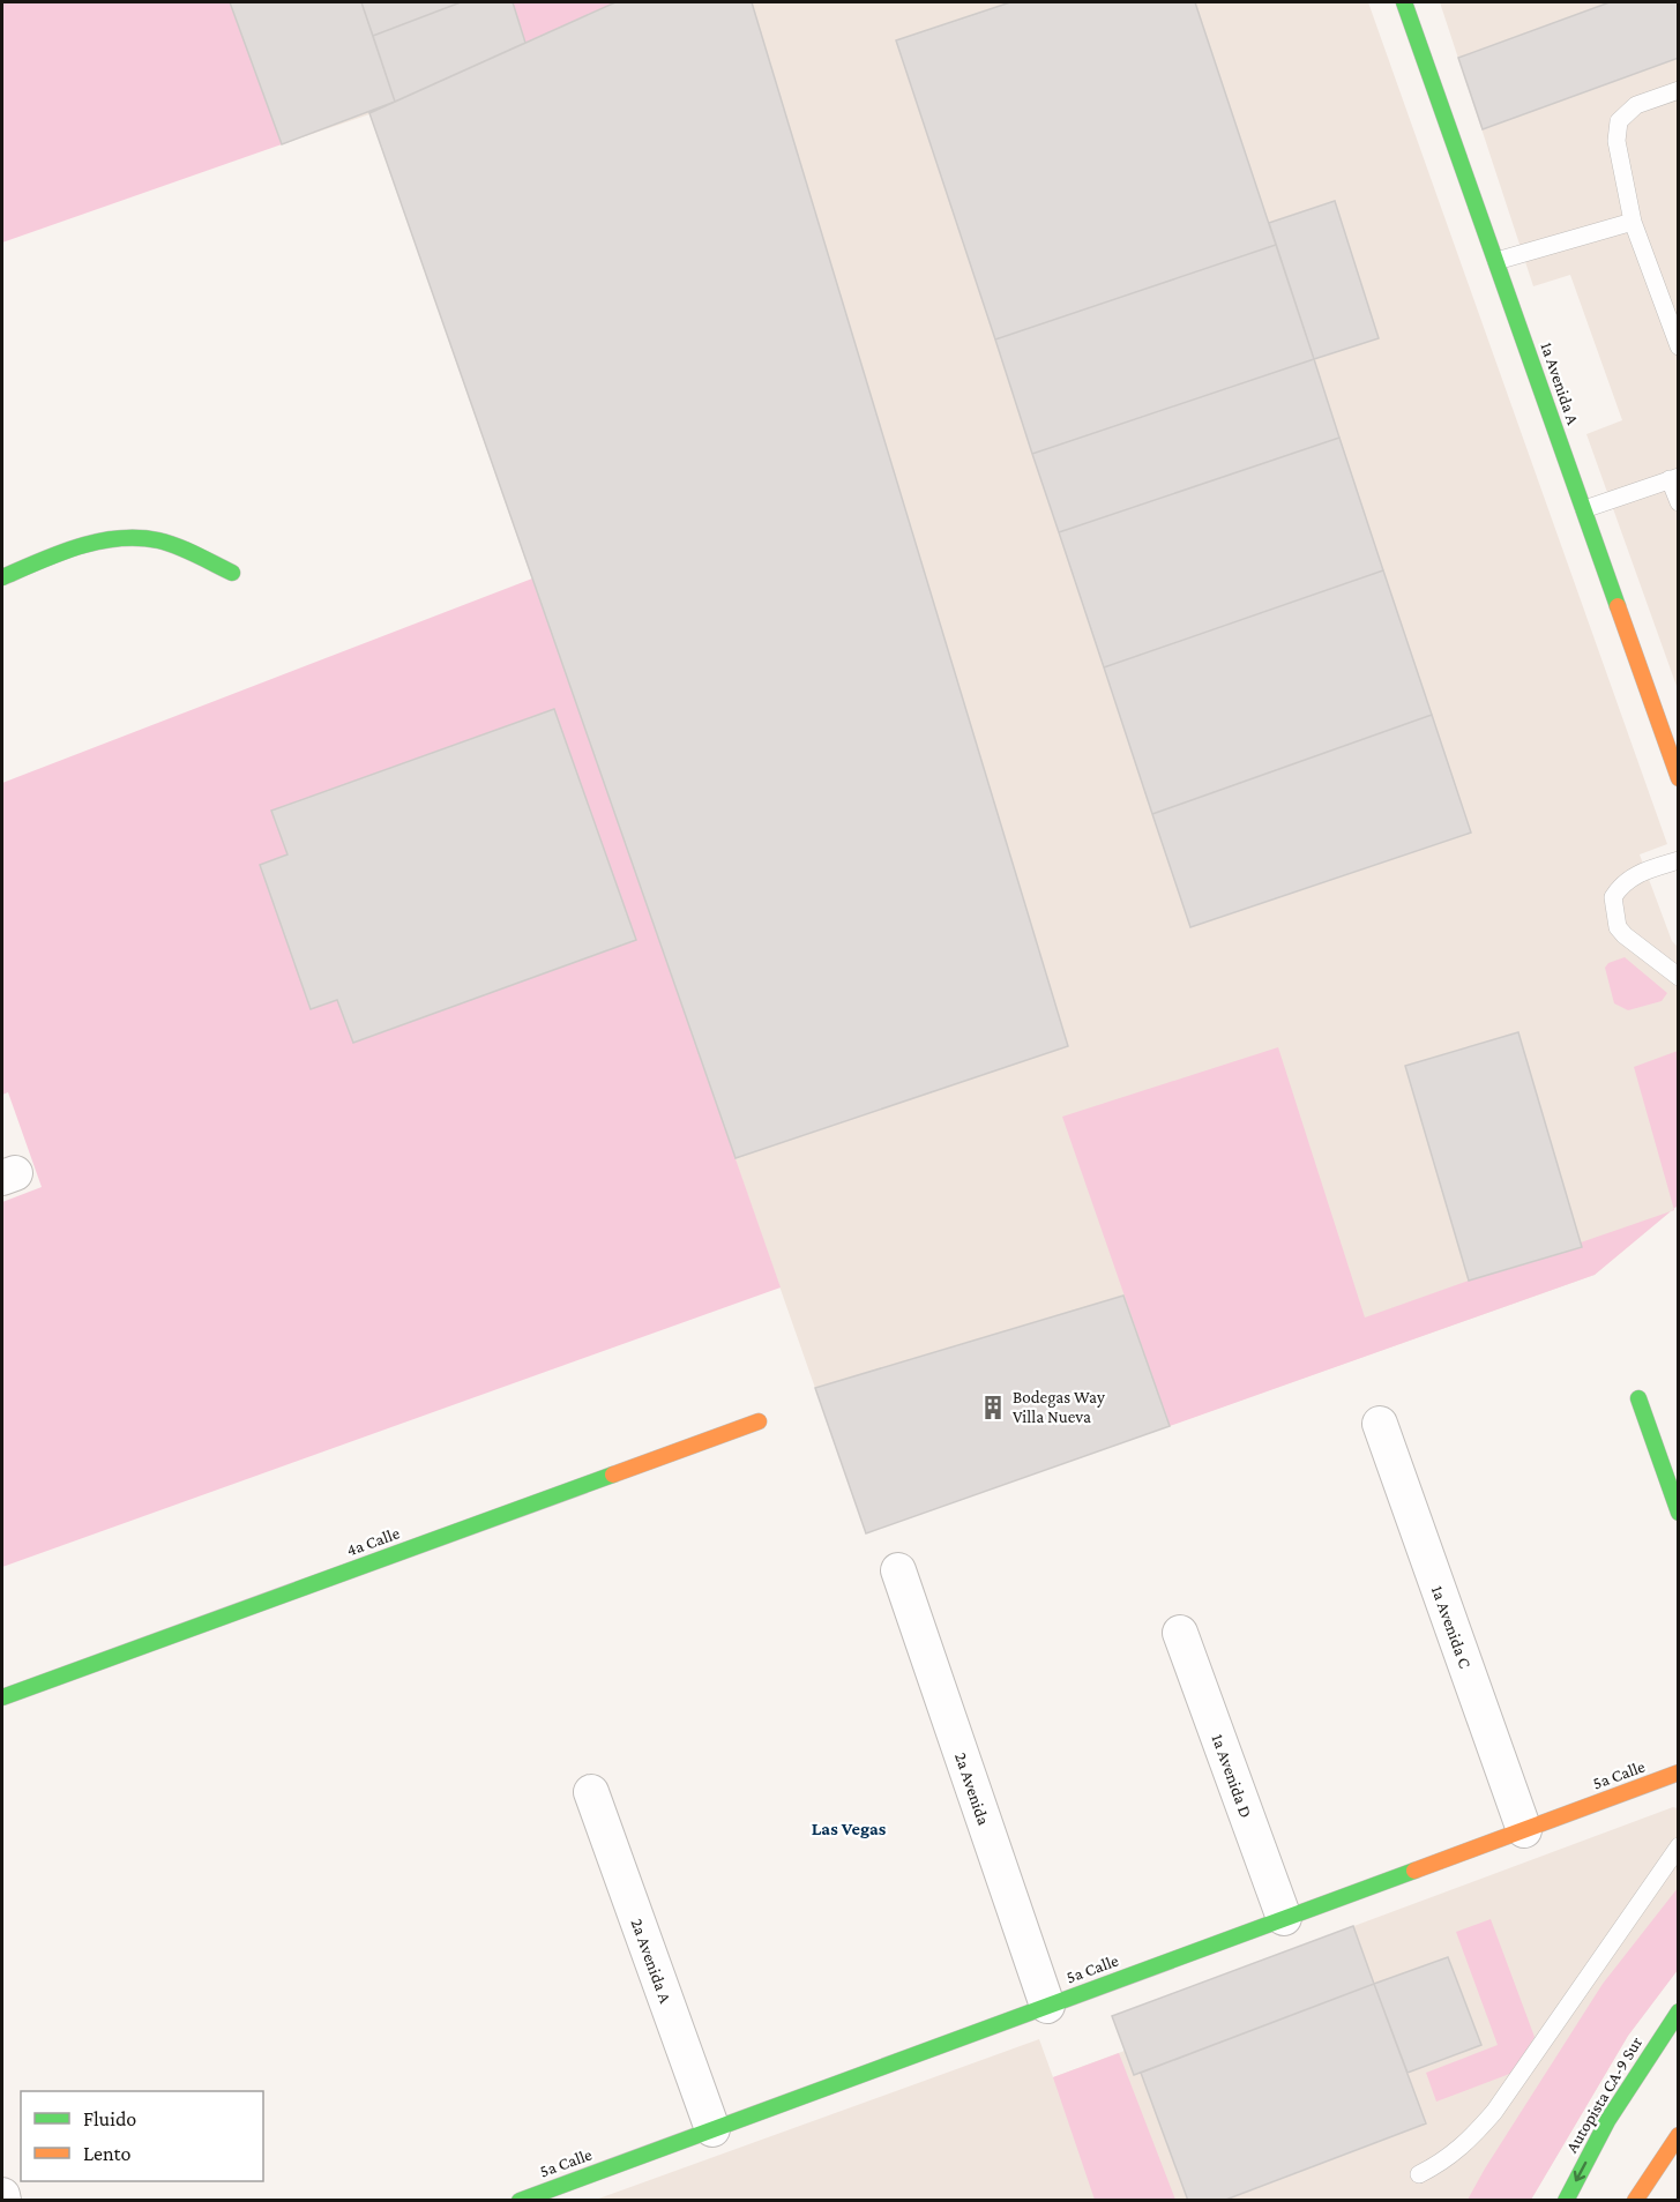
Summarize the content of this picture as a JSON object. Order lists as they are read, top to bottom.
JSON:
{
  "streets": {
    "main road": [
      "1a Avenida A",
      "4a Calle",
      "5a Calle",
      "Autopista CA-9 Sur"
    ],
    "street": [
      "1a Avenida C",
      "1a Avenida D",
      "2a Avenida",
      "2a Avenida A"
    ]
  },
  "crossings": [
    ["1a Avenida C", "5a Calle"],
    ["5a Calle", "1a Avenida D"],
    ["5a Calle", "2a Avenida"],
    ["5a Calle", "2a Avenida A"]
  ],
  "districts": ["Las Vegas"],
  "places": {
    "building": ["Bodegas Way Villa Nueva"]
  },
  "legend": ["Fluido", "Lento"]
}
